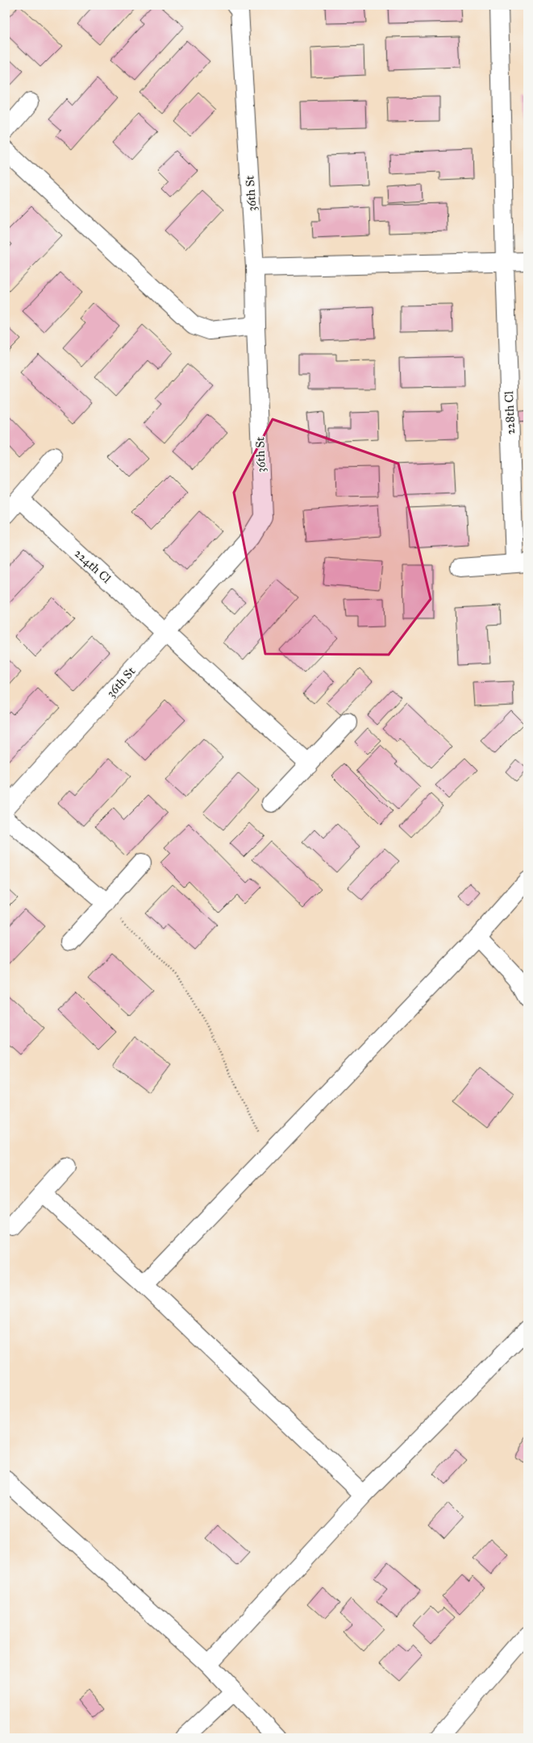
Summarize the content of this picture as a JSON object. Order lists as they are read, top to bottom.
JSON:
{
  "streets": {
    "street": ["36th St", "228th Cl", "224th Cl"]
  },
  "crossings": [
    ["36th St", "224th Cl"]
  ]
}
